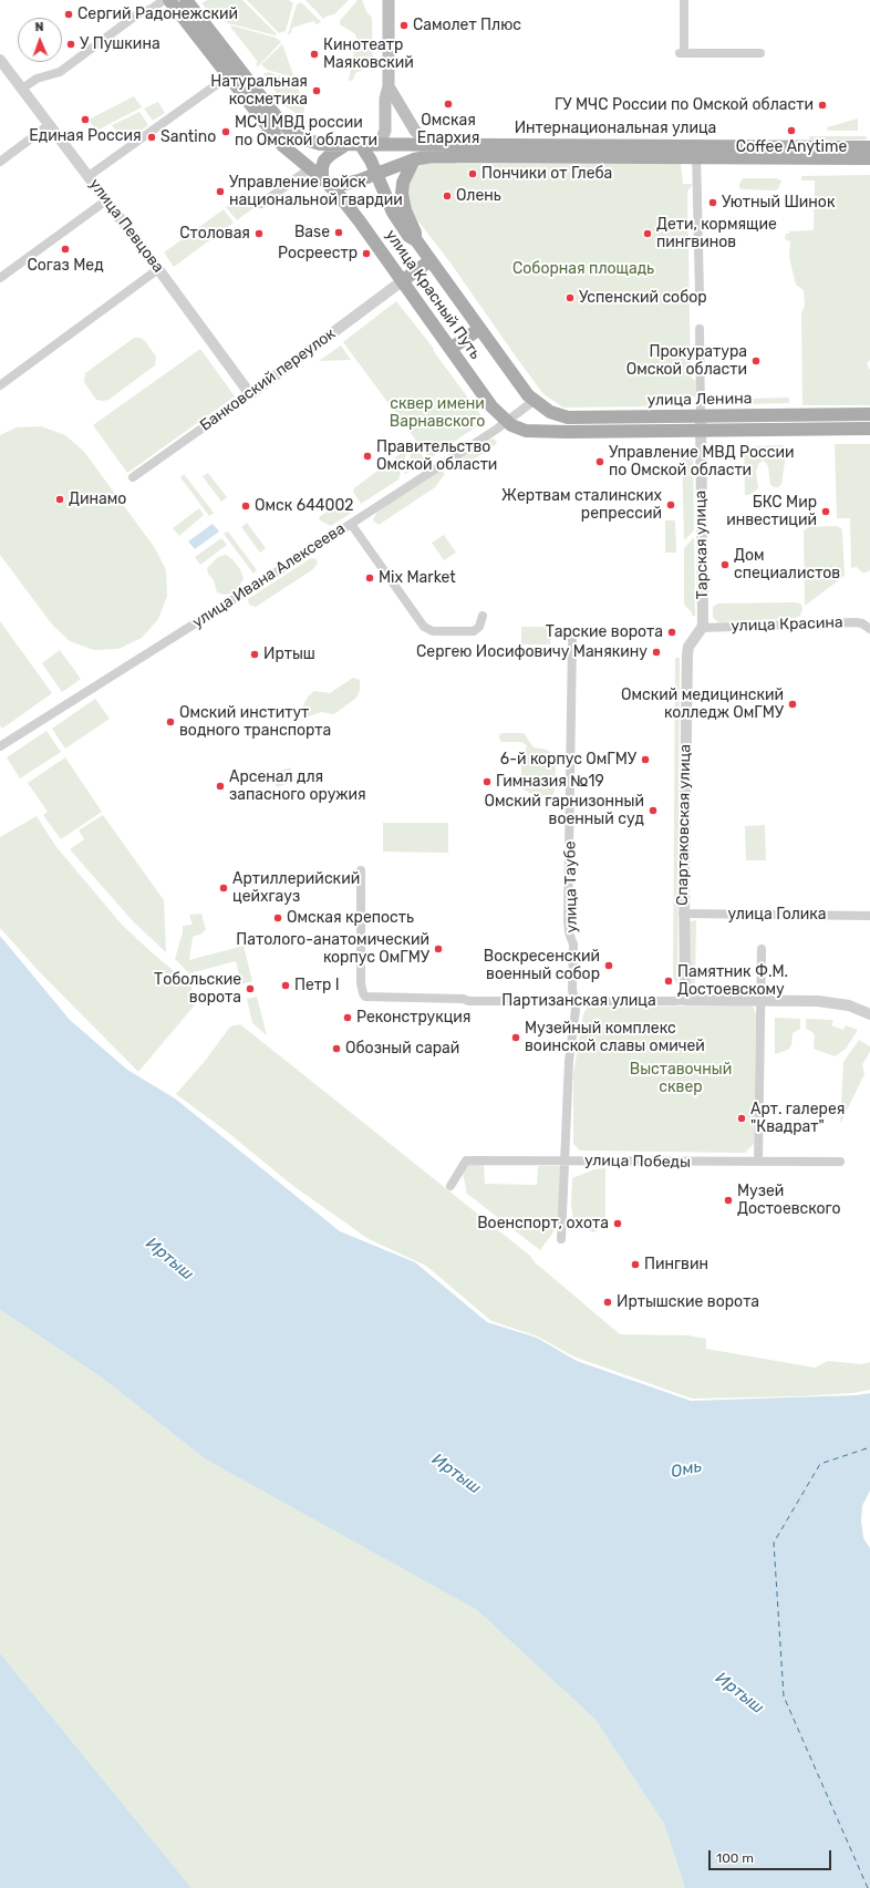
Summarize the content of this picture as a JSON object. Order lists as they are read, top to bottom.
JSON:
{
  "streets": {
    "main road": ["Интернациональная улица", "улица Красный Путь", "улица Ленина"],
    "street": [
      "улица Певцова",
      "Банковский переулок",
      "Тарская улица",
      "улица Ивана Алексеева",
      "улица Красина",
      "Спартаковская улица",
      "улица Таубе",
      "улица Голика",
      "Партизанская улица",
      "улица Победы"
    ]
  },
  "crossings": [
    ["Интернациональная улица", "улица Красный Путь"],
    ["улица Певцова", "Банковский переулок"],
    ["улица Красный Путь", "Банковский переулок"],
    ["улица Красный Путь", "улица Ленина"],
    ["улица Красный Путь", "улица Ивана Алексеева"],
    ["улица Ленина", "Тарская улица"],
    ["улица Ленина", "улица Ивана Алексеева"],
    ["Тарская улица", "улица Красина"],
    ["Тарская улица", "Спартаковская улица"],
    ["улица Красина", "Спартаковская улица"],
    ["Спартаковская улица", "улица Голика"],
    ["Спартаковская улица", "Партизанская улица"],
    ["улица Таубе", "Партизанская улица"],
    ["улица Таубе", "улица Победы"]
  ],
  "water": ["Иртыш", "Омь"],
  "parks": ["Соборная площадь", "сквер имени Варнавского", "Выставочный сквер"],
  "places": [
    "Сергий Радонежский",
    "Самолет Плюс",
    "У Пушкина",
    "Кинотеатр Маяковский",
    "Натуральная косметика",
    "Омская Епархия",
    "ГУ МЧС России по Омской области",
    "Единая Россия",
    "Coffee Anytime",
    "МСЧ МВД россии по Омской области",
    "Santino",
    "Пончики от Глеба",
    "Управление войск национальной гвардии",
    "Олень",
    "Уютный Шинок",
    "Base",
    "Столовая",
    "Дети, кормящие пингвинов",
    "Согаз Мед",
    "Росреестр",
    "Успенский собор",
    "Прокуратура Омской области",
    "Правительство Омской области",
    "Управление МВД России по Омской области",
    "Динамо",
    "Жертвам сталинских репрессий",
    "Омск 644002",
    "БКС Мир инвестиций",
    "Дом специалистов",
    "Mix Market",
    "Тарские ворота",
    "Сергею Иосифовичу Манякину",
    "Иртыш",
    "Омский медицинский колледж ОмГМУ",
    "Омский институт водного транспорта",
    "6-й корпус ОмГМУ",
    "Гимназия №19",
    "Арсенал для запасного оружия",
    "Омский гарнизонный военный суд",
    "Артиллерийский цейхгауз",
    "Омская крепость",
    "Патолого-анатомический корпус ОмГМУ",
    "Воскресенский военный собор",
    "Памятник Ф.М. Достоевскому",
    "Петр I",
    "Тобольские ворота",
    "Реконструкция",
    "Музейный комплекс воинской славы омичей",
    "Обозный сарай",
    "Арт. галерея \"Квадрат\"",
    "Музей Достоевского",
    "Военспорт, охота",
    "Пингвин",
    "Иртышские ворота"
  ],
  "scale_bar": "100 m",
  "north": "top"
}
